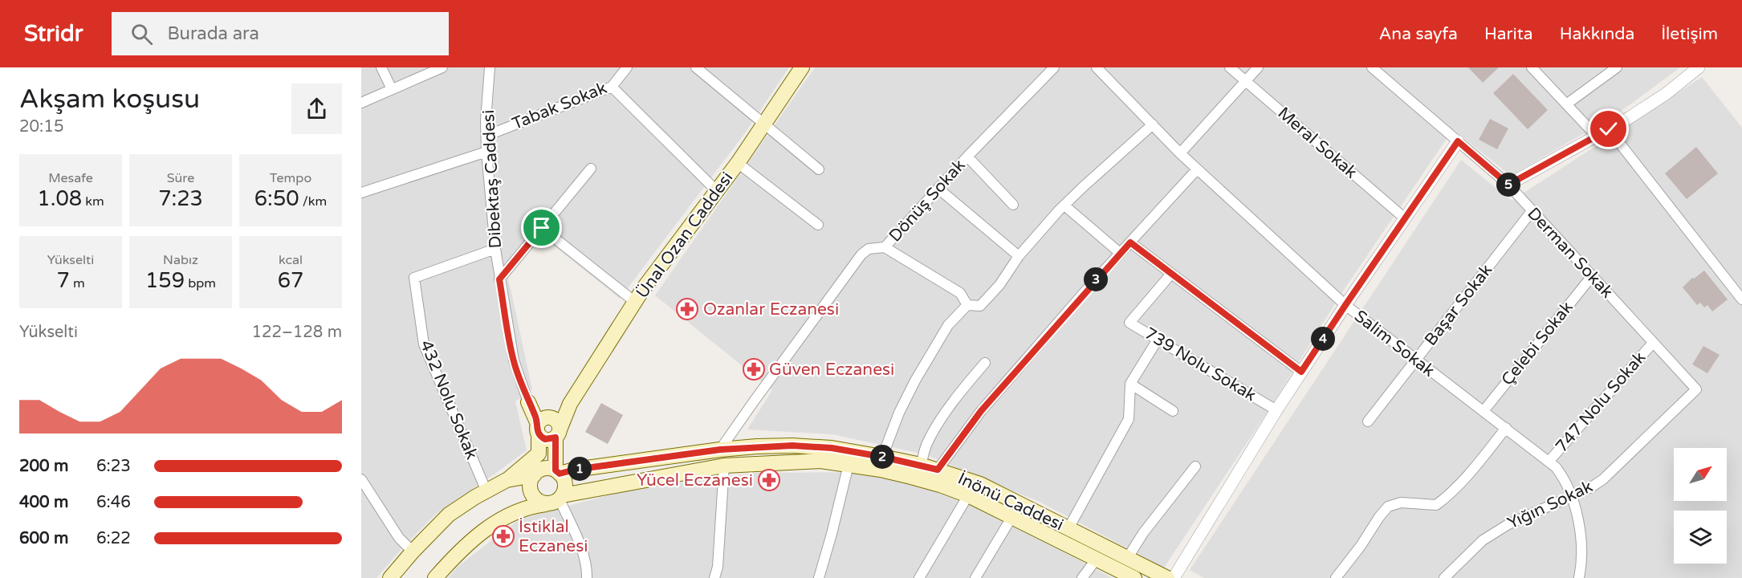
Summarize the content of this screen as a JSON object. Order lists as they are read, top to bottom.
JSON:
{
  "streets": {
    "main road": ["Ünal Ozan Caddesi", "İnönü Caddesi"],
    "street": [
      "Tabak Sokak",
      "Meral Sokak",
      "Dibektaş Caddesi",
      "Dönüş Sokak",
      "Derman Sokak",
      "Başar Sokak",
      "Salim Sokak",
      "Çelebi Sokak",
      "739 Nolu Sokak",
      "432 Nolu Sokak",
      "747 Nolu Sokak",
      "Yığın Sokak"
    ]
  },
  "crossings": [
    ["Tabak Sokak", "Dibektaş Caddesi"],
    ["Dibektaş Caddesi", "432 Nolu Sokak"],
    ["Dönüş Sokak", "İnönü Caddesi"],
    ["Derman Sokak", "Başar Sokak"],
    ["Derman Sokak", "Çelebi Sokak"],
    ["Derman Sokak", "747 Nolu Sokak"],
    ["Derman Sokak", "Yığın Sokak"],
    ["Başar Sokak", "Salim Sokak"],
    ["Salim Sokak", "Çelebi Sokak"],
    ["Salim Sokak", "747 Nolu Sokak"],
    ["Salim Sokak", "Yığın Sokak"]
  ],
  "places": {
    "pharmacy": [
      "Ozanlar Eczanesi",
      "Güven Eczanesi",
      "Yücel Eczanesi",
      "İstiklal Eczanesi"
    ]
  },
  "north": "top right",
  "page": {
    "header": "Stridr",
    "search": "Burada ara",
    "nav": [
      "Ana sayfa",
      "Harita",
      "Hakkında",
      "İletişim"
    ],
    "heading": ["Akşam koşusu", "20:15"],
    "stats": [
      ["Mesafe", "1.08 km"],
      ["Süre", "7:23"],
      ["Tempo", "6:50 /km"],
      ["Yükselti", "7 m"],
      ["Nabız", "159 bpm"],
      ["kcal", "67"]
    ],
    "pins": [
      "5",
      "3",
      "4",
      "2",
      "1"
    ],
    "chart": ["Yükselti", "122–128 m"],
    "list": [
      {
        "name": "200 m",
        "note": "6:23"
      },
      {
        "name": "400 m",
        "note": "6:46"
      },
      {
        "name": "600 m",
        "note": "6:22"
      }
    ]
  }
}
